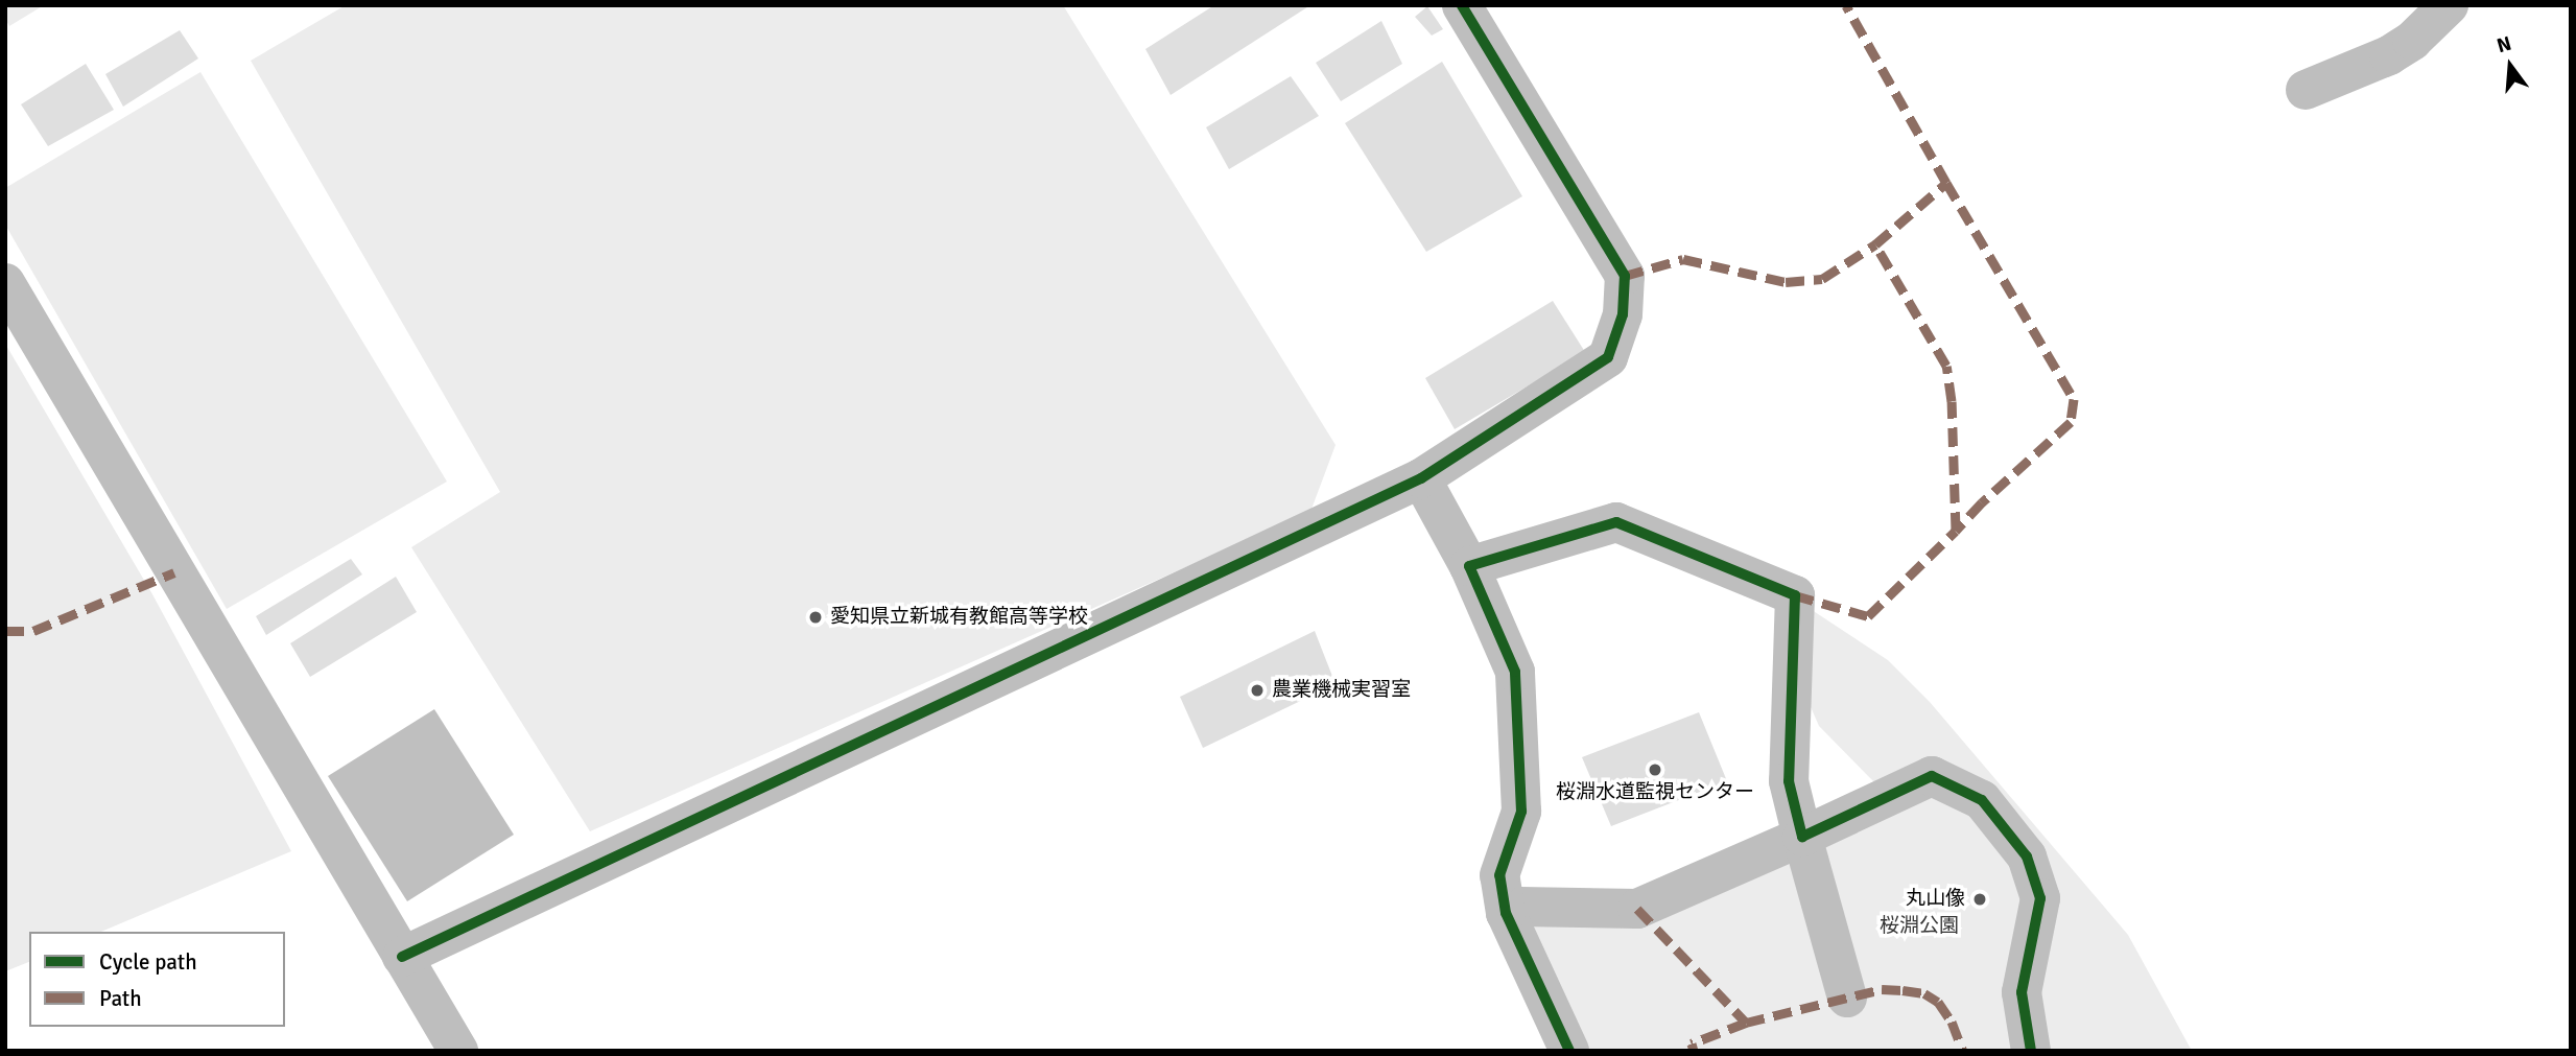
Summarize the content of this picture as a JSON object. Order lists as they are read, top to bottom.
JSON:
{
  "parks": ["桜淵公園"],
  "places": [
    "愛知県立新城有教館高等学校",
    "農業機械実習室",
    "桜淵水道監視センター",
    "丸山像"
  ],
  "legend": ["Cycle path", "Path"],
  "north": "top"
}
